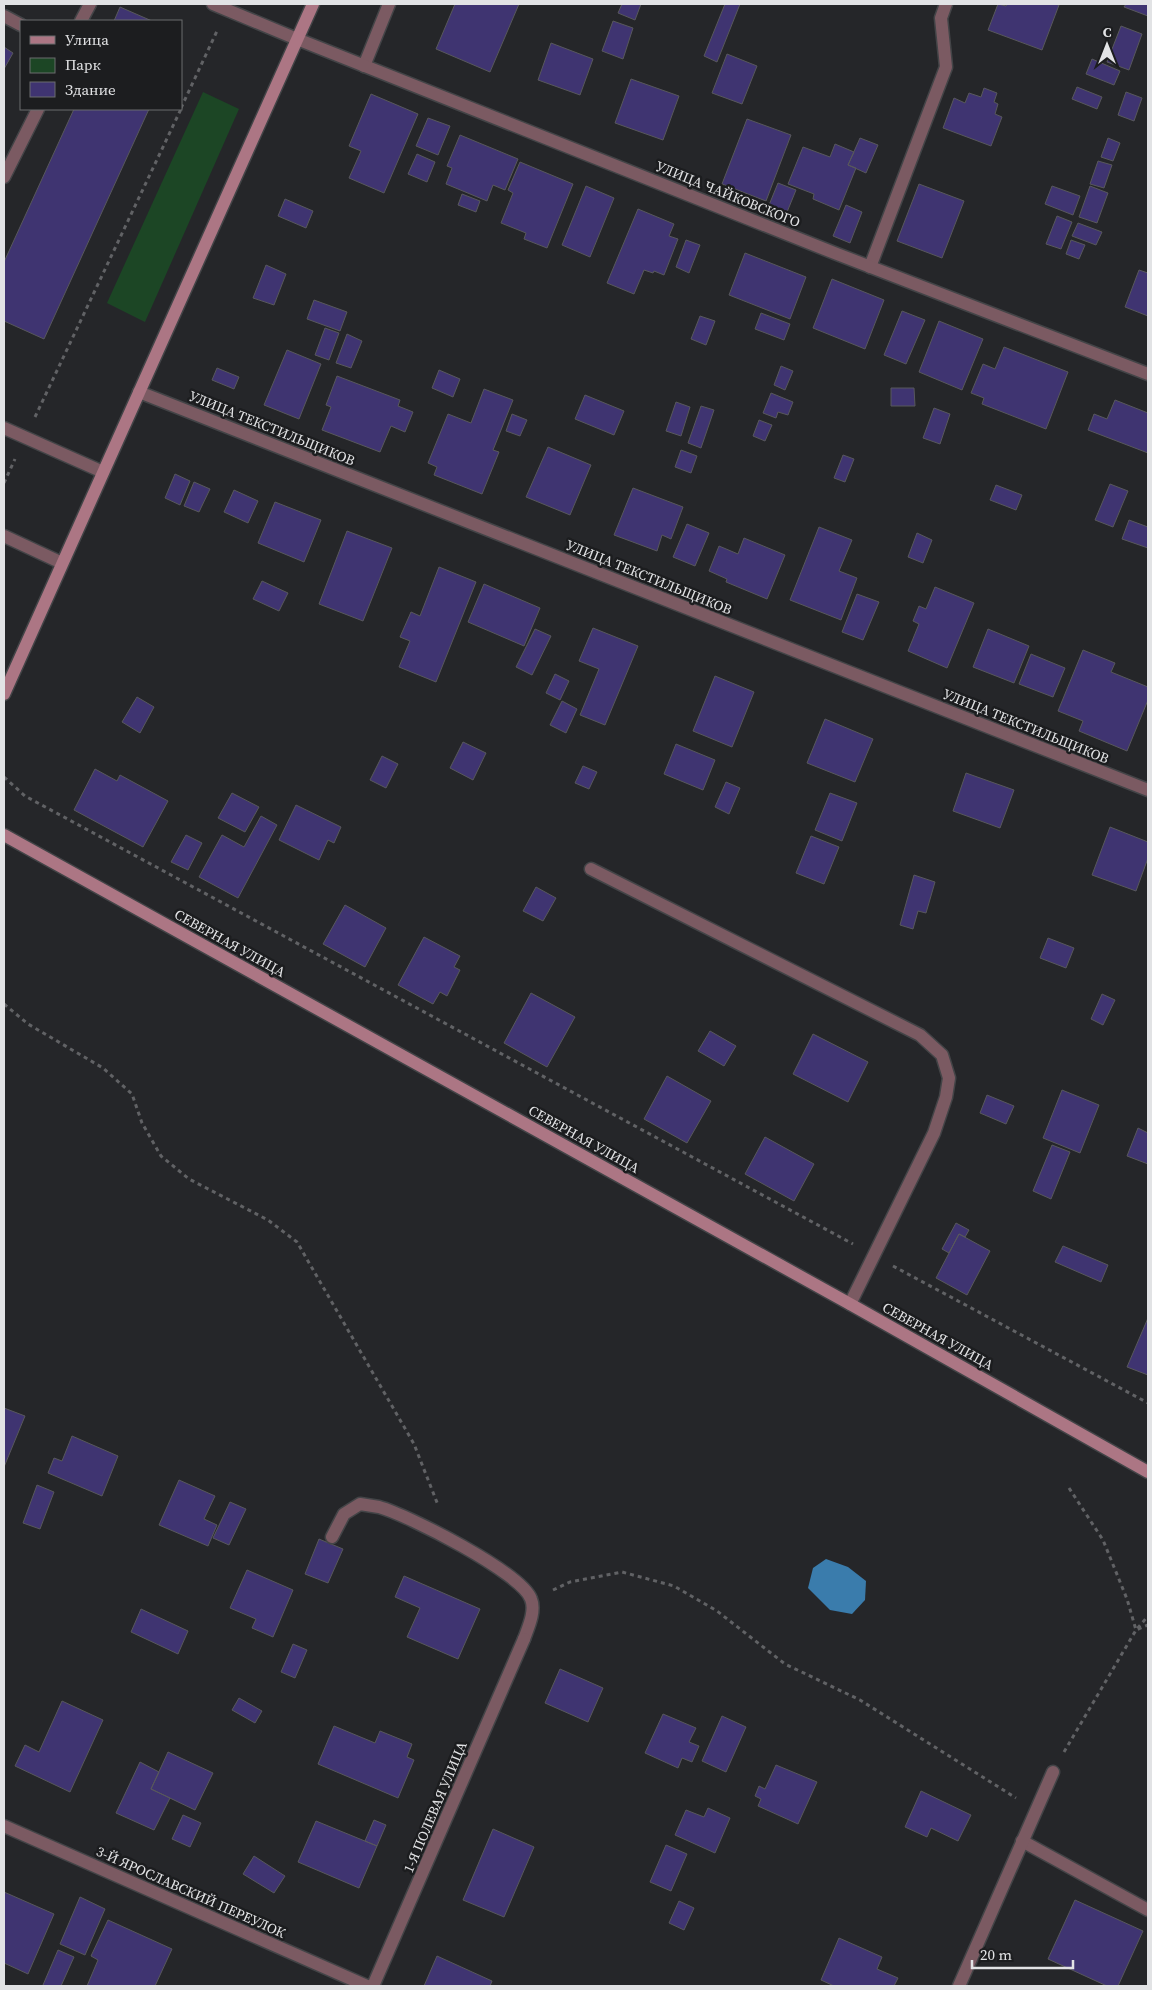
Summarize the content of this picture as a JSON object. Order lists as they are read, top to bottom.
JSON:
{
  "streets": {
    "main road": ["СЕВЕРНАЯ УЛИЦА"],
    "street": [
      "УЛИЦА ЧАЙКОВСКОГО",
      "УЛИЦА ТЕКСТИЛЬЩИКОВ",
      "1-Я ПОЛЕВАЯ УЛИЦА",
      "3-Й ЯРОСЛАВСКИЙ ПЕРЕУЛОК"
    ]
  },
  "legend": ["Улица", "Парк", "Здание"],
  "scale_bar": "20 m",
  "north": "top"
}
